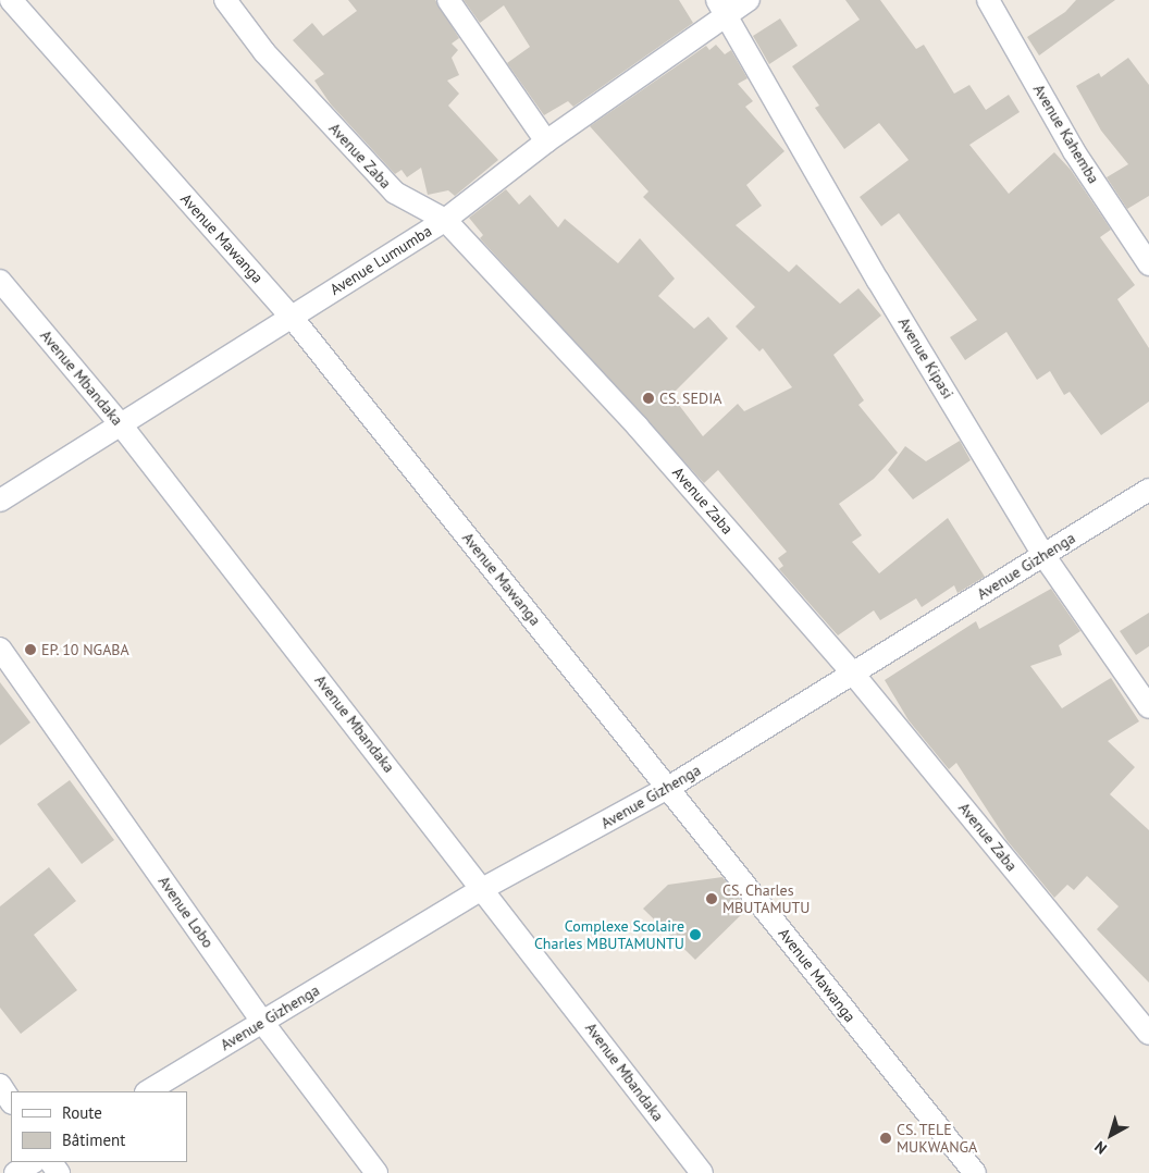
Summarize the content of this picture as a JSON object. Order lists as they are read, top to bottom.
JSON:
{
  "streets": {
    "street": [
      "Avenue Kahemba",
      "Avenue Zaba",
      "Avenue Mawanga",
      "Avenue Lumumba",
      "Avenue Kipasi",
      "Avenue Mbandaka",
      "Avenue Gizhenga",
      "Avenue Lobo"
    ]
  },
  "crossings": [
    ["Avenue Zaba", "Avenue Lumumba"],
    ["Avenue Zaba", "Avenue Gizhenga"],
    ["Avenue Mawanga", "Avenue Lumumba"],
    ["Avenue Mawanga", "Avenue Gizhenga"],
    ["Avenue Lumumba", "Avenue Kipasi"],
    ["Avenue Lumumba", "Avenue Mbandaka"],
    ["Avenue Kipasi", "Avenue Gizhenga"],
    ["Avenue Mbandaka", "Avenue Gizhenga"],
    ["Avenue Gizhenga", "Avenue Lobo"]
  ],
  "places": [
    "CS. SEDIA",
    "EP. 10 NGABA",
    "CS. Charles MBUTAMUTU",
    "Complexe Scolaire Charles MBUTAMUNTU",
    "CS. TELE MUKWANGA"
  ],
  "legend": ["Route", "Bâtiment"],
  "north": "bottom left"
}
